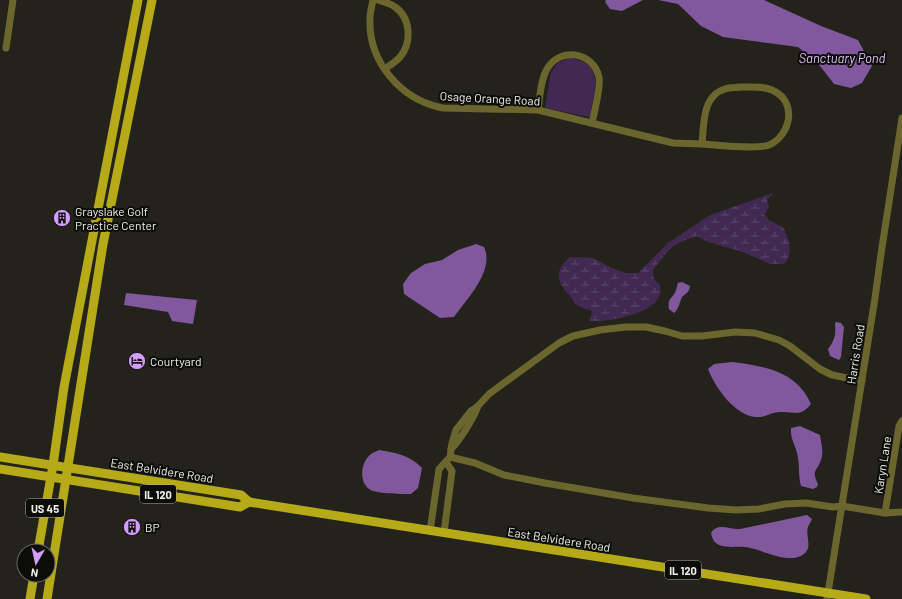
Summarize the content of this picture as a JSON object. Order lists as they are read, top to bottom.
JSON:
{
  "streets": {
    "main road": ["East Belvidere Road", "IL 120", "US 45"],
    "street": ["Osage Orange Road", "Harris Road", "Karyn Lane"]
  },
  "crossings": [
    ["Harris Road", "East Belvidere Road"],
    ["East Belvidere Road", "IL 120"],
    ["East Belvidere Road", "US 45"],
    ["IL 120", "US 45"]
  ],
  "water": ["Sanctuary Pond"],
  "places": {
    "building": ["Grayslake Golf Practice Center", "BP"],
    "hotel": ["Courtyard"]
  },
  "north": "bottom"
}
